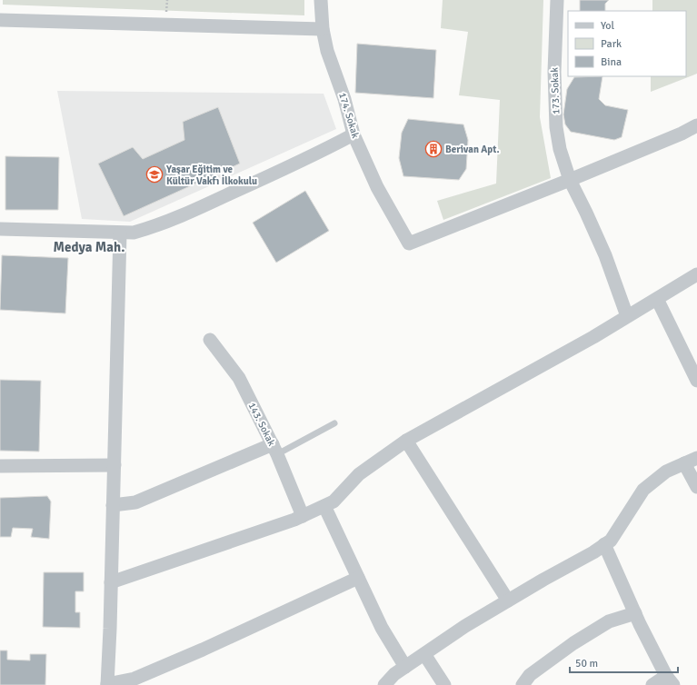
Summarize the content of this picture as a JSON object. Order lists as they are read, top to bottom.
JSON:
{
  "streets": {
    "street": ["173. Sokak", "174. Sokak", "143. Sokak"]
  },
  "crossings": [
    ["173. Sokak", "174. Sokak"]
  ],
  "districts": ["Medya Mah."],
  "places": {
    "building": ["Berivan Apt."],
    "school or university": ["Yaşar Eğitim ve Kültür Vakfı İlkokulu"]
  },
  "legend": ["Yol", "Park", "Bina"],
  "scale_bar": "50 m"
}
